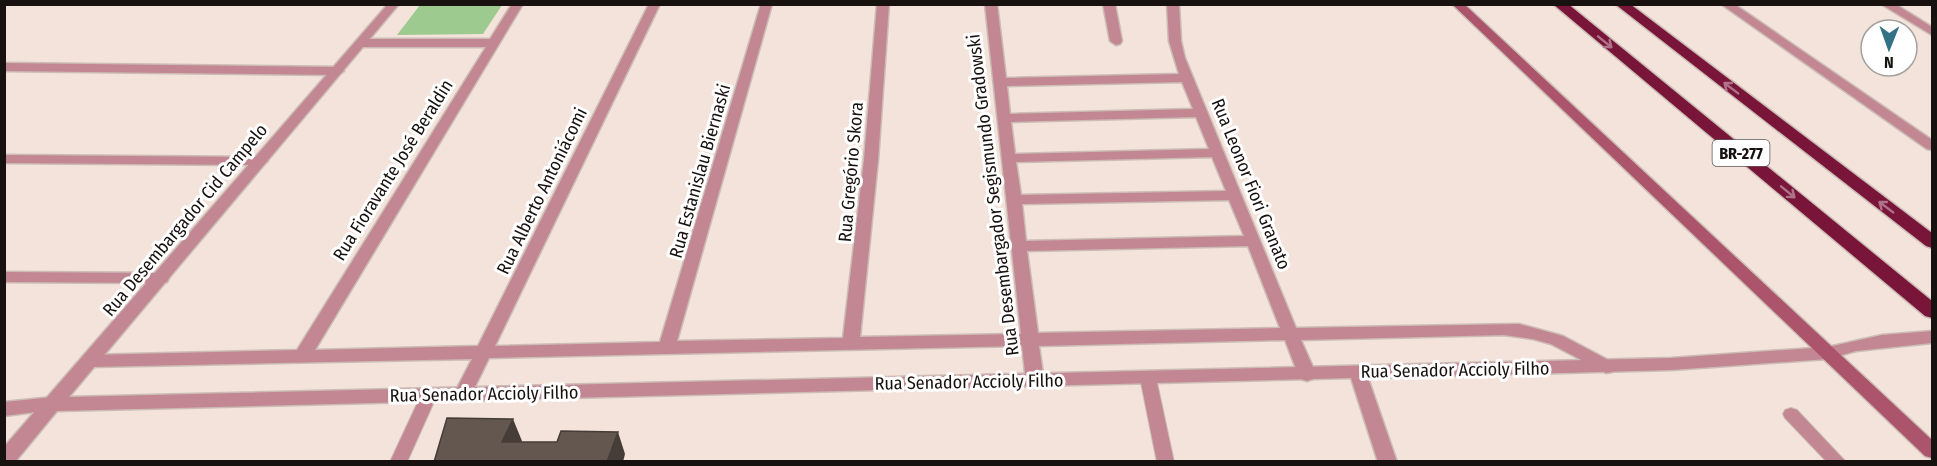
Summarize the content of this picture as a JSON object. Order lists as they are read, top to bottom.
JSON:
{
  "streets": {
    "highway": ["BR-277"],
    "street": [
      "Rua Fioravante José Beraldin",
      "Rua Estanislau Biernaski",
      "Rua Gregório Skora",
      "Rua Leonor Fiori Granato",
      "Rua Alberto Antoniácomi",
      "Rua Desembargador Segismundo Gradowski",
      "Rua Desembargador Cid Campelo",
      "Rua Senador Accioly Filho"
    ]
  },
  "crossings": [
    ["Rua Leonor Fiori Granato", "Rua Senador Accioly Filho"],
    ["Rua Alberto Antoniácomi", "Rua Senador Accioly Filho"],
    ["Rua Desembargador Segismundo Gradowski", "Rua Senador Accioly Filho"],
    ["Rua Desembargador Cid Campelo", "Rua Senador Accioly Filho"]
  ],
  "north": "bottom"
}
